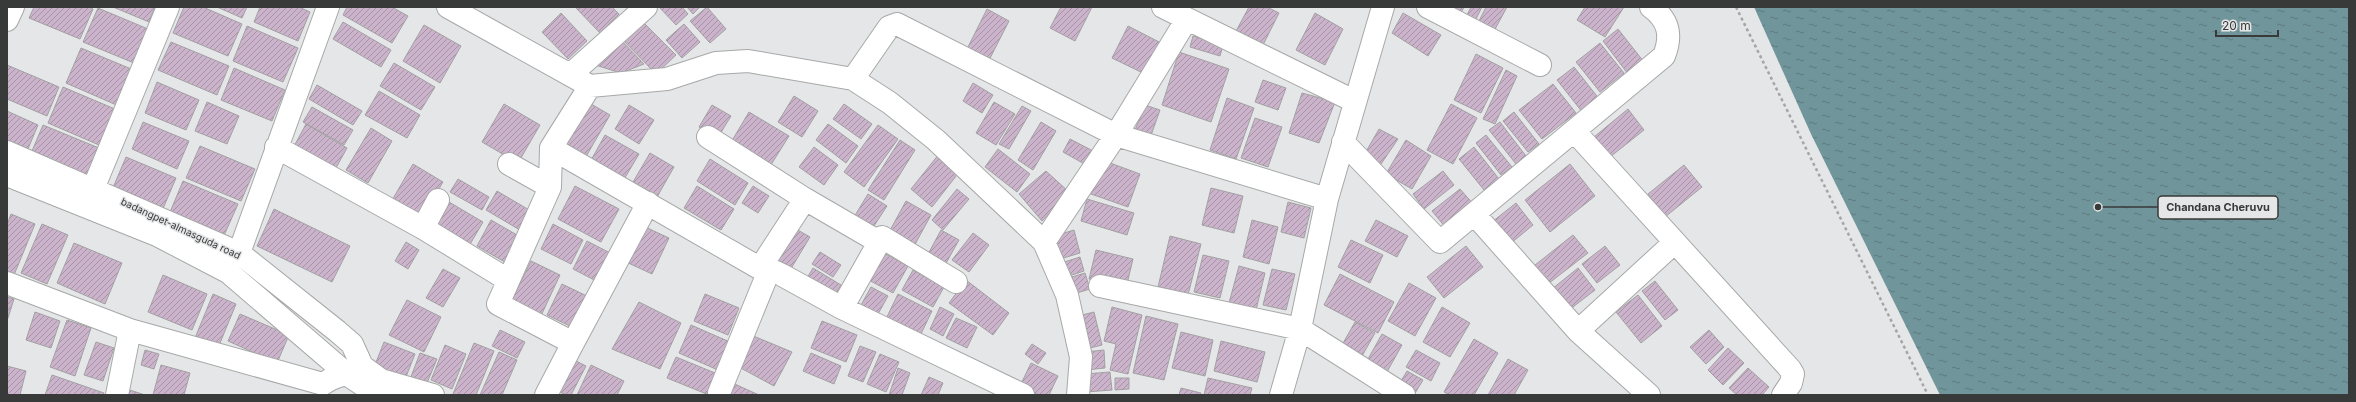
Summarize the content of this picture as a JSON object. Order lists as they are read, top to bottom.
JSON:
{
  "streets": {
    "street": ["badangpet-almasguda road"]
  },
  "places": ["Chandana Cheruvu"],
  "scale_bar": "20 m"
}
